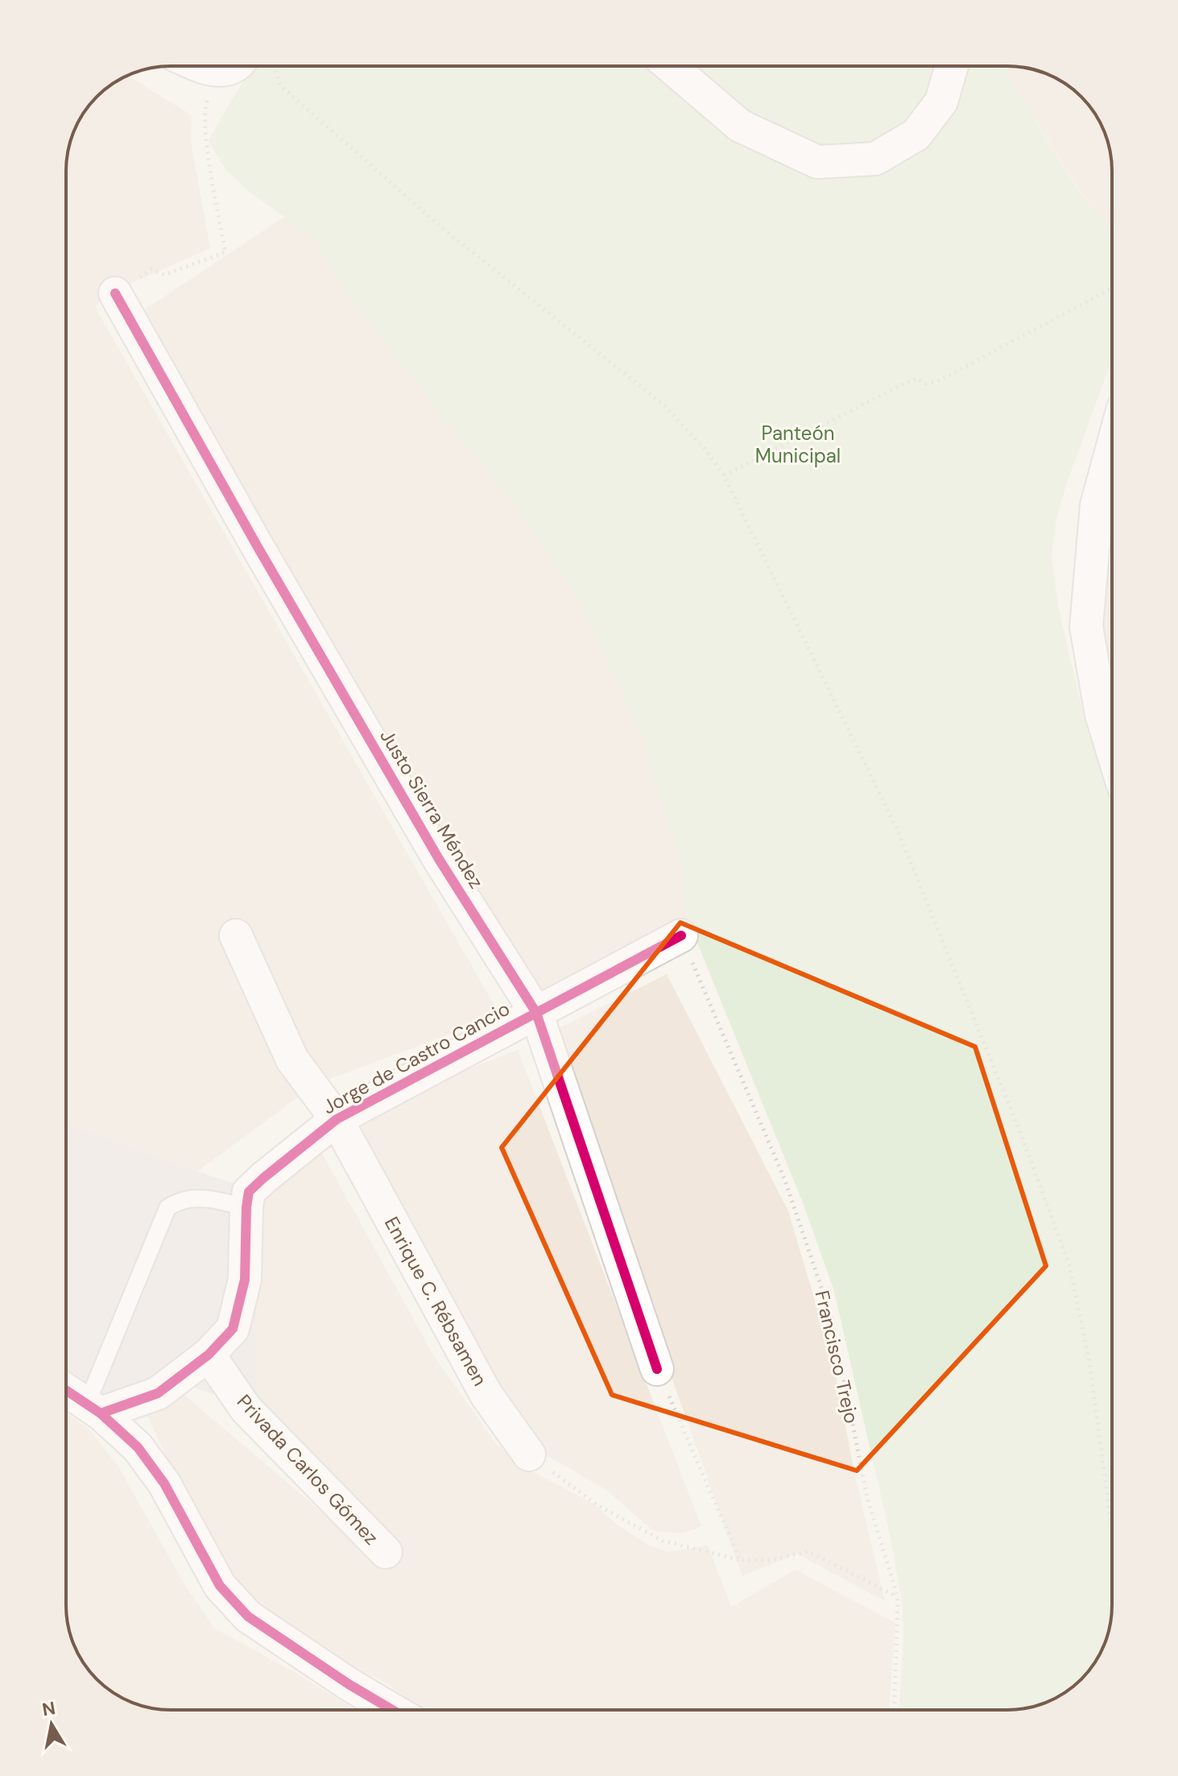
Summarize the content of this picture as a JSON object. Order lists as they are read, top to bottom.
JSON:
{
  "streets": {
    "street": [
      "Justo Sierra Méndez",
      "Jorge de Castro Cancio",
      "Enrique C. Rébsamen",
      "Privada Carlos Gómez"
    ],
    "path": ["Francisco Trejo"]
  },
  "crossings": [
    ["Justo Sierra Méndez", "Jorge de Castro Cancio"],
    ["Jorge de Castro Cancio", "Enrique C. Rébsamen"],
    ["Jorge de Castro Cancio", "Francisco Trejo"]
  ],
  "parks": ["Panteón Municipal"],
  "north": "top"
}
